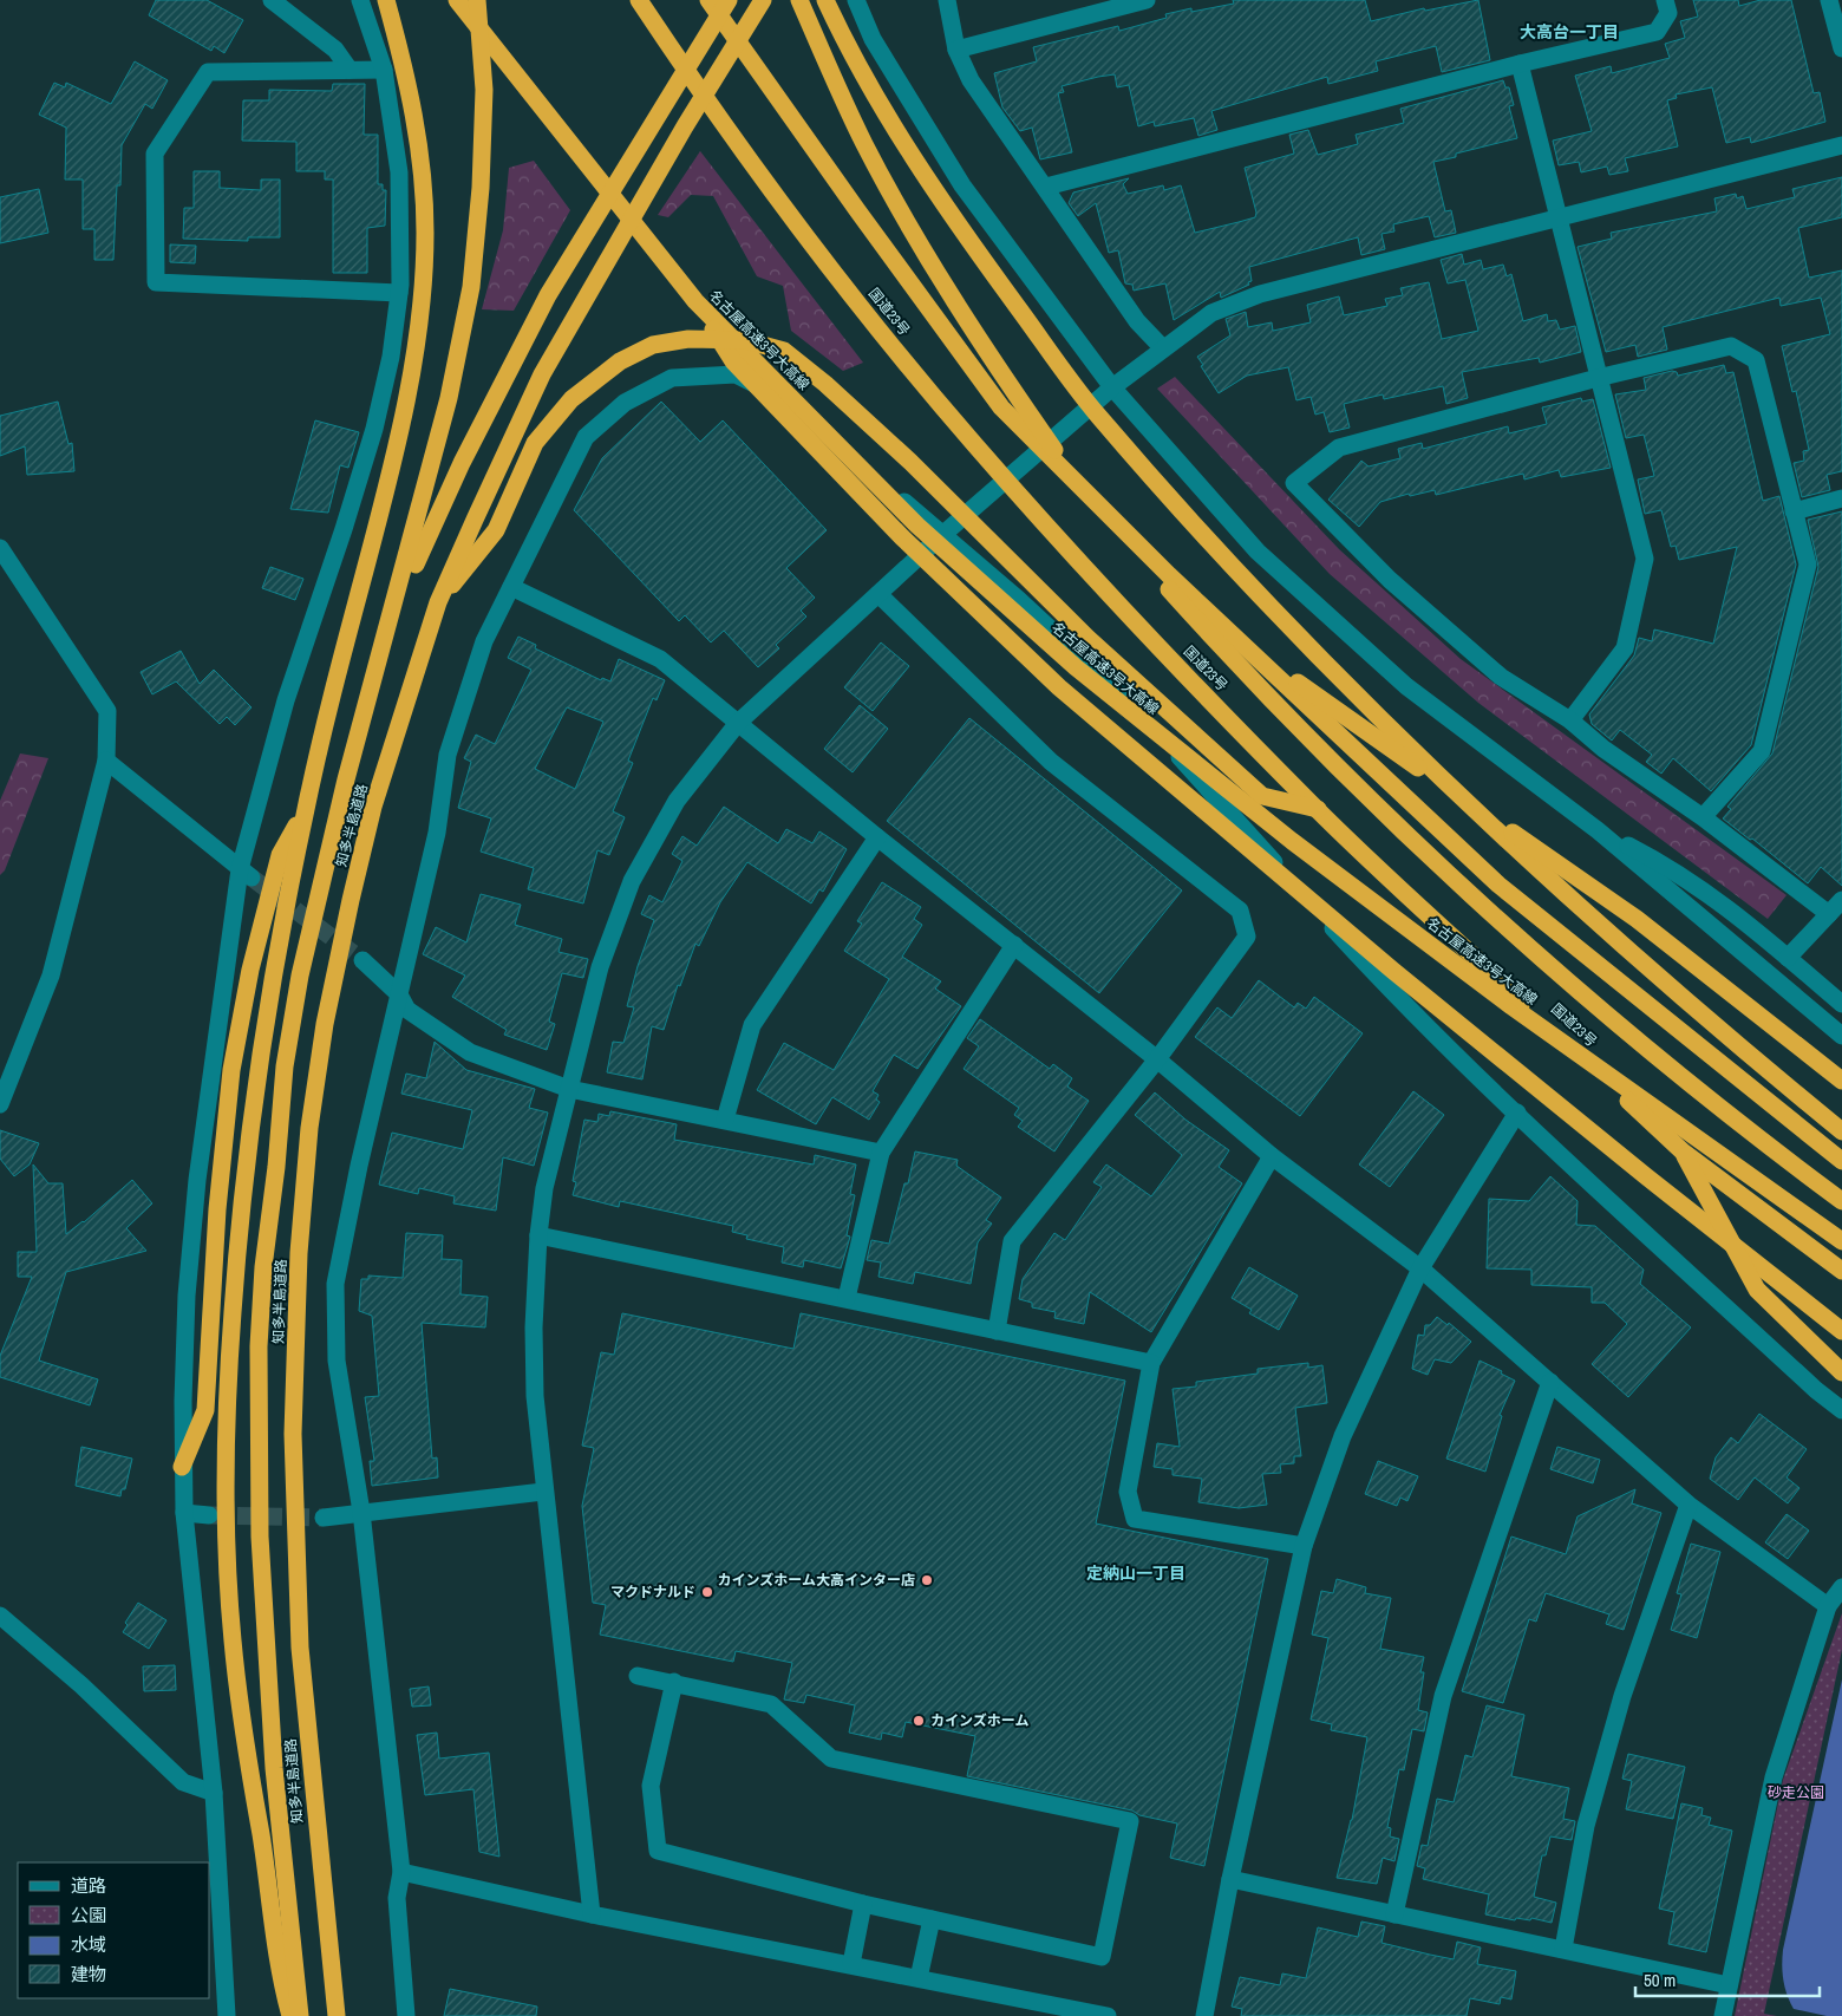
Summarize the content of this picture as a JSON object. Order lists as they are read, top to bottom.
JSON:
{
  "streets": {
    "highway": ["国道23号", "名古屋高速3号大高線", "知多半島道路"]
  },
  "districts": ["大高台一丁目", "定納山一丁目"],
  "parks": ["砂走公園"],
  "places": ["カインズホーム大高インター店", "マクドナルド", "カインズホーム"],
  "legend": [
    "道路",
    "公園",
    "水域",
    "建物"
  ],
  "scale_bar": "50 m"
}
